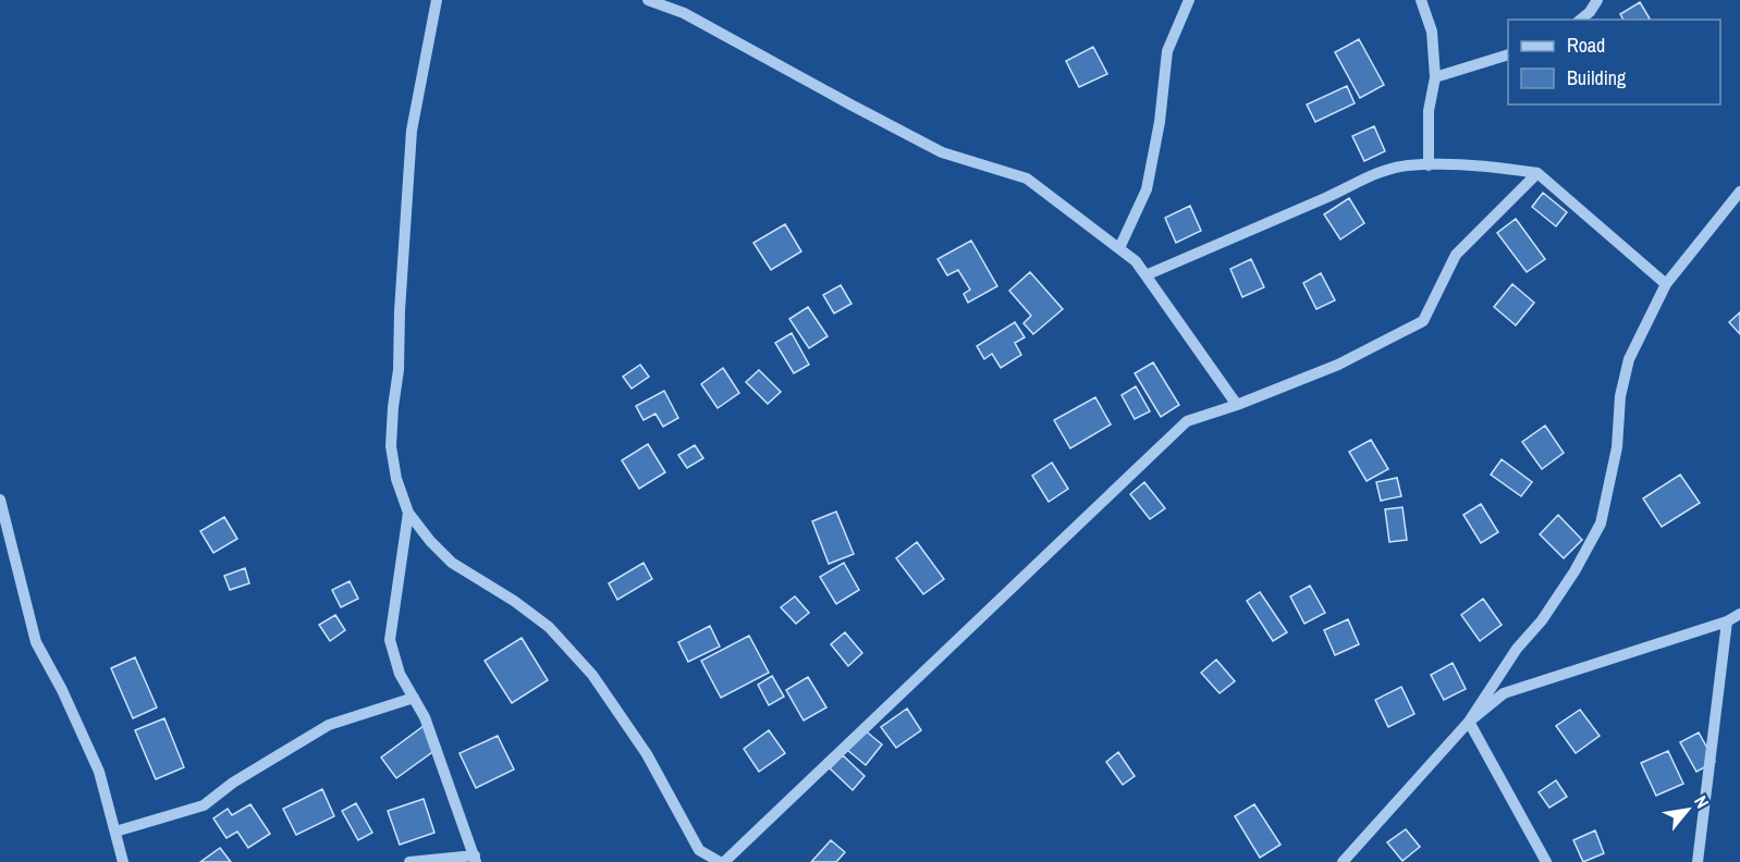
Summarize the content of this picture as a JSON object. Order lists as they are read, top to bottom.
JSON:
{
  "legend": ["Road", "Building"],
  "north": "top right"
}
